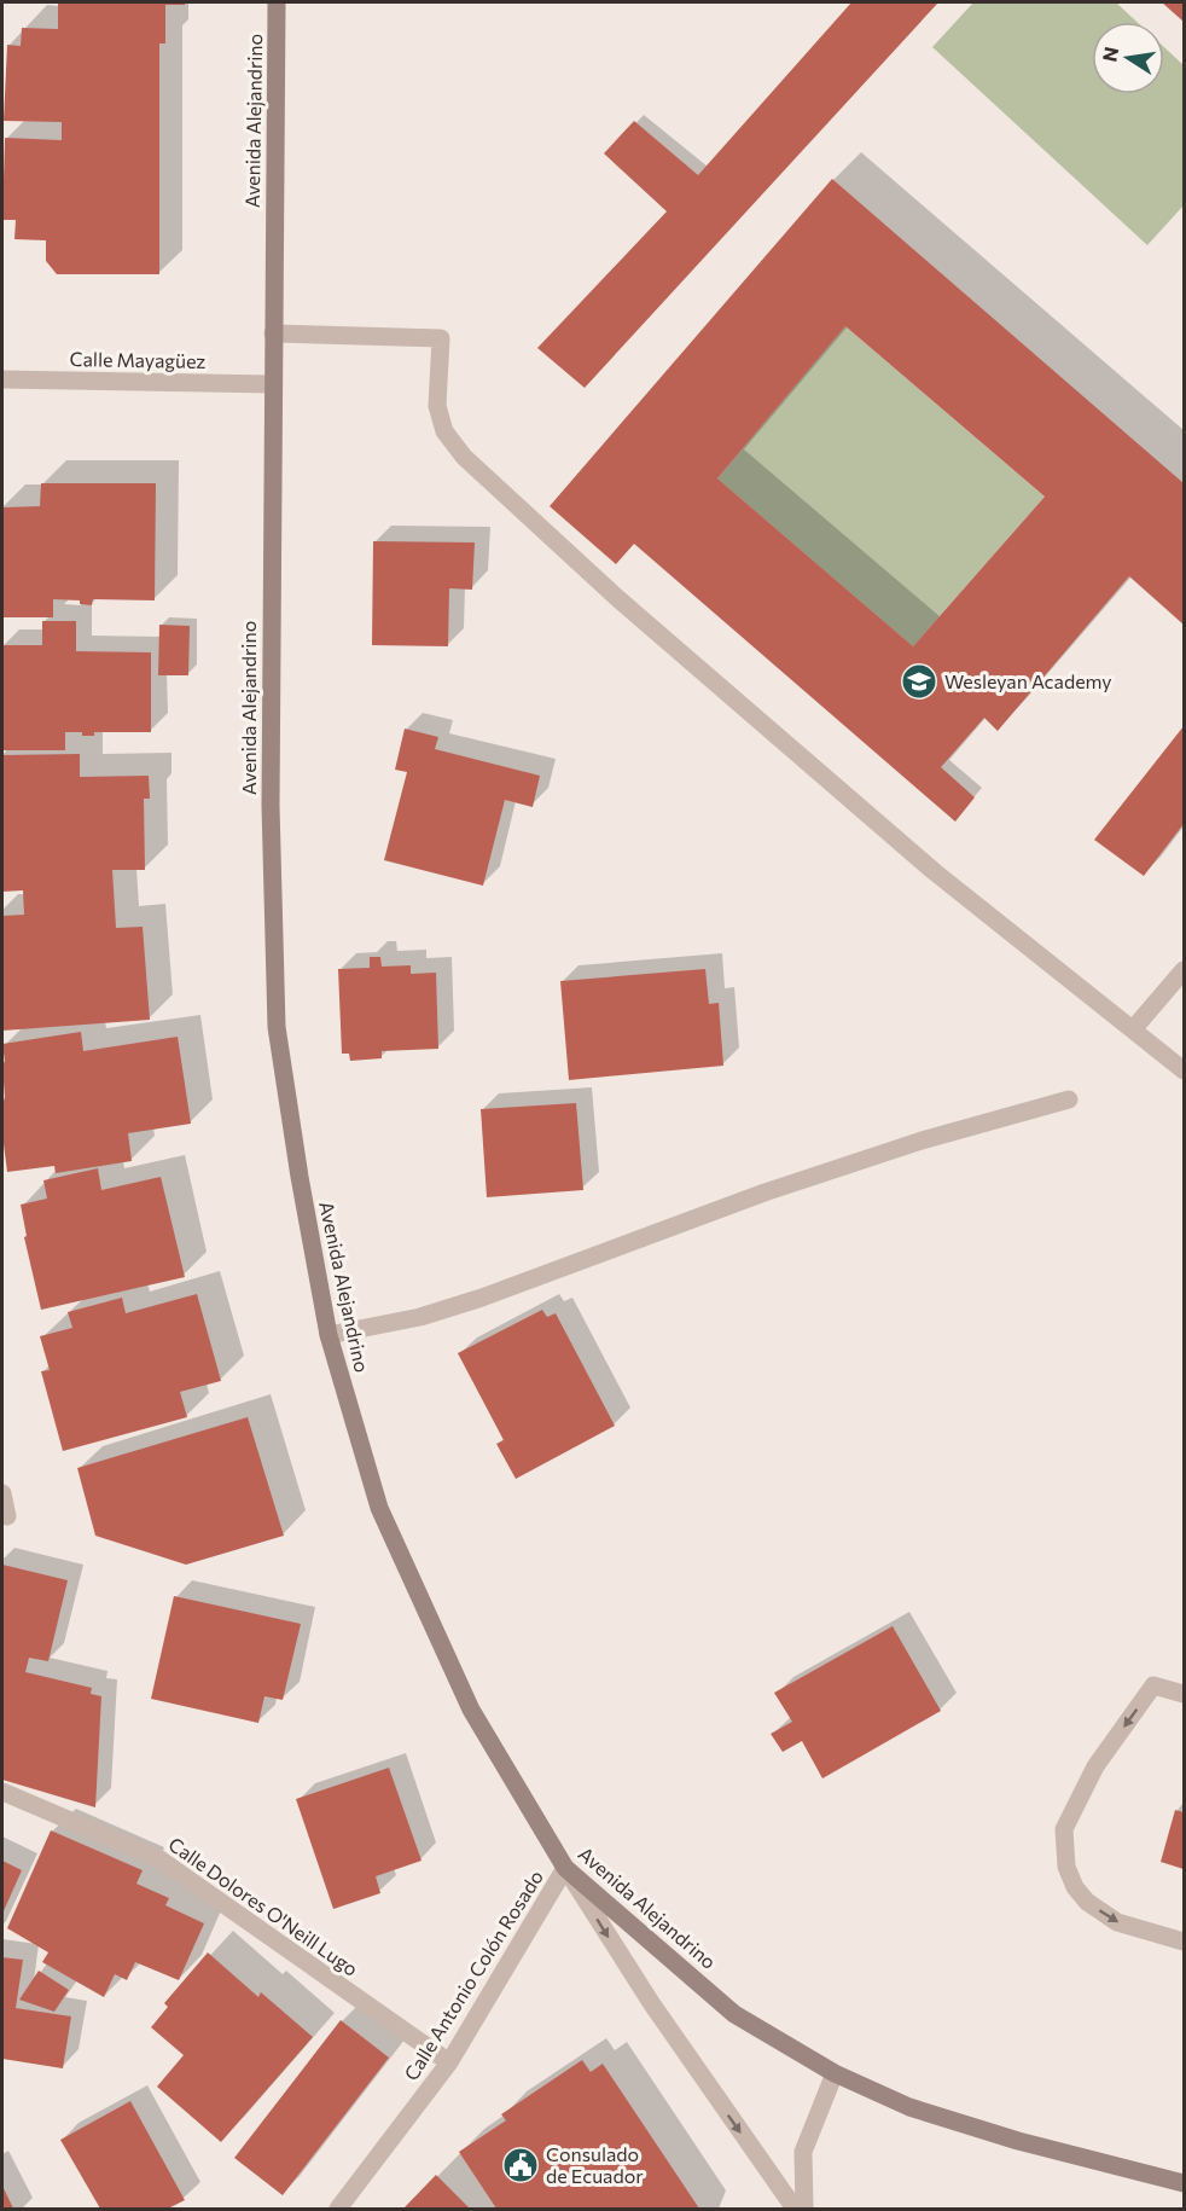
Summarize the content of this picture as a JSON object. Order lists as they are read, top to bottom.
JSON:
{
  "streets": {
    "street": [
      "Avenida Alejandrino",
      "Calle Mayagüez",
      "Calle Dolores O'Neill Lugo",
      "Calle Antonio Colón Rosado"
    ]
  },
  "crossings": [
    ["Avenida Alejandrino", "Calle Mayagüez"],
    ["Avenida Alejandrino", "Calle Antonio Colón Rosado"],
    ["Calle Dolores O'Neill Lugo", "Calle Antonio Colón Rosado"]
  ],
  "places": {
    "school or university": ["Wesleyan Academy"],
    "public building": ["Consulado de Ecuador"]
  },
  "north": "left"
}
